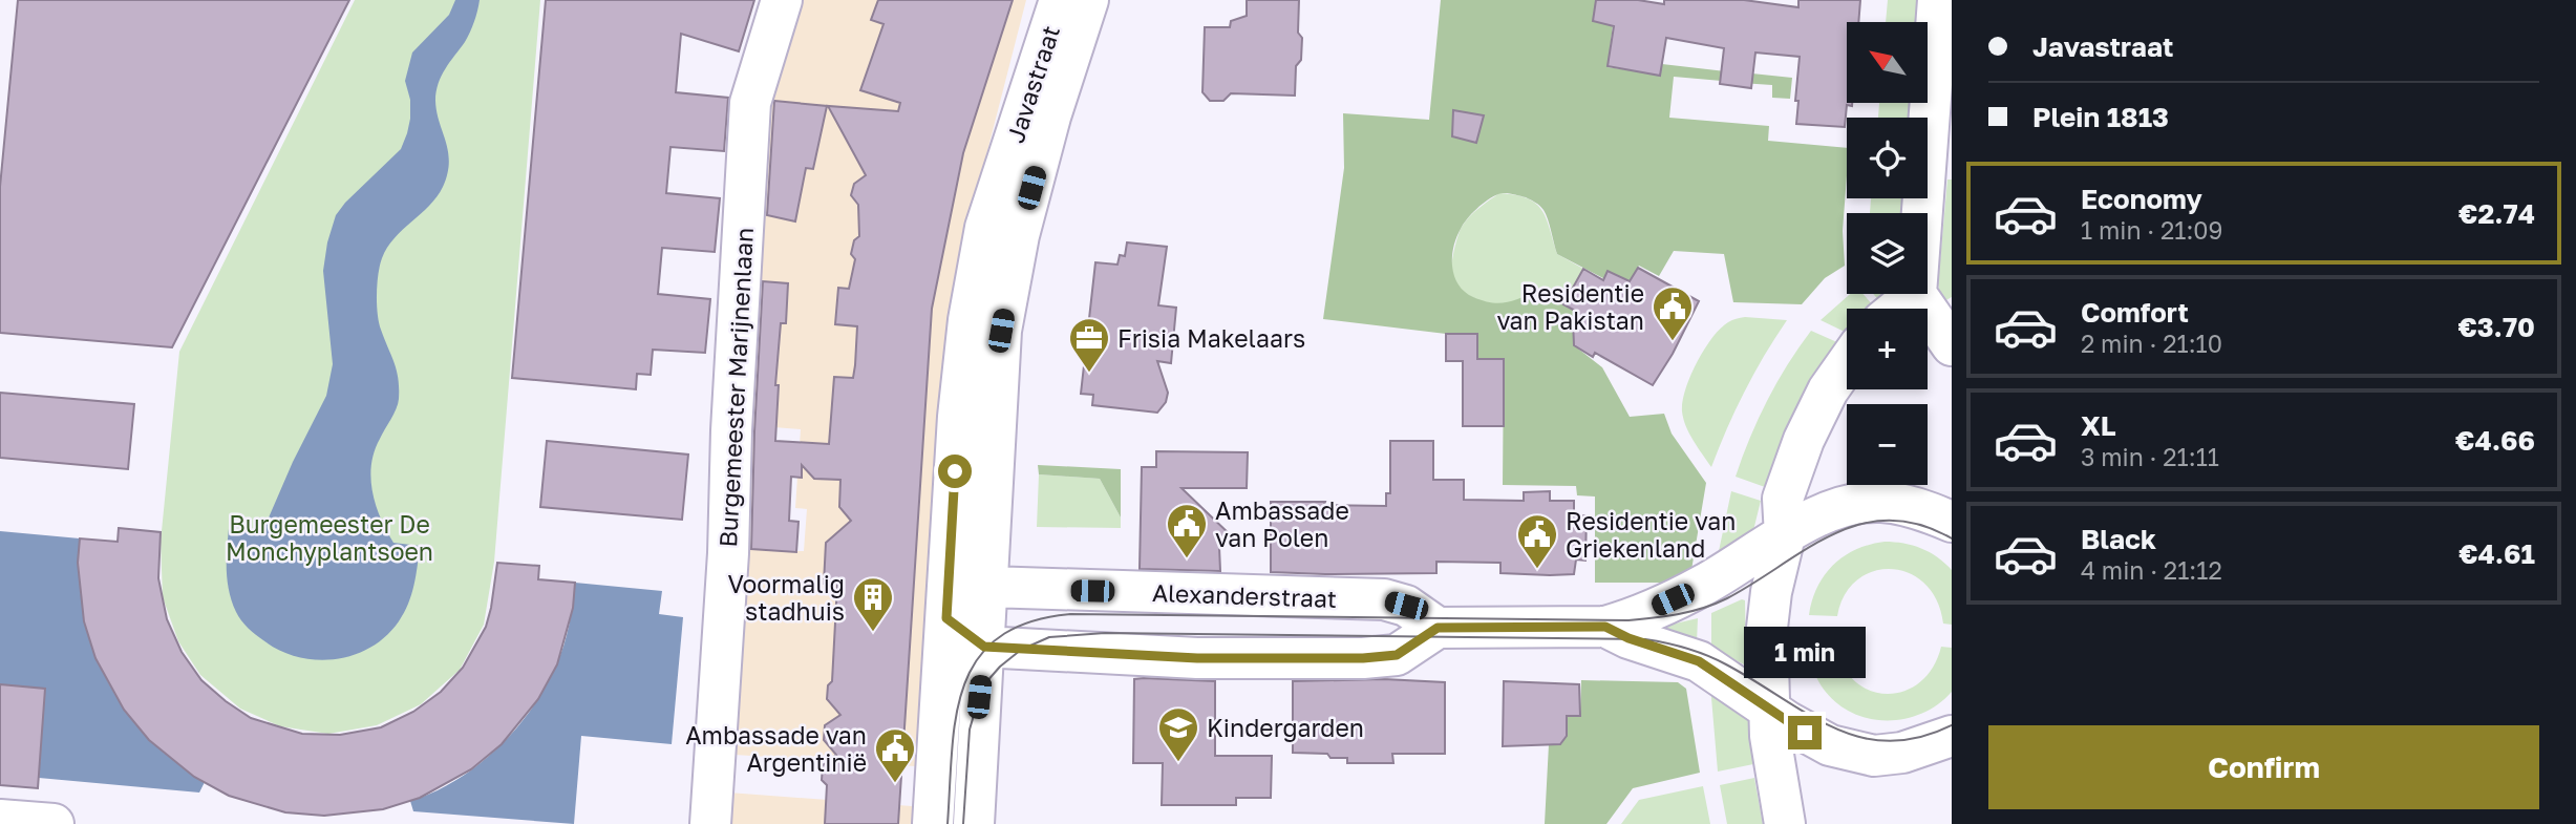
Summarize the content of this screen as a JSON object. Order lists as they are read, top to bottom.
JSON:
{
  "streets": {
    "street": ["Javastraat", "Burgemeester Marijnenlaan", "Alexanderstraat"]
  },
  "crossings": [
    ["Javastraat", "Alexanderstraat"]
  ],
  "parks": ["Burgemeester De Monchyplantsoen"],
  "places": {
    "public building": [
      "Residentie van Pakistan",
      "Ambassade van Polen",
      "Residentie van Griekenland",
      "Ambassade van Argentinië"
    ],
    "office": ["Frisia Makelaars"],
    "building": ["Voormalig stadhuis"],
    "school or university": ["Kindergarden"]
  },
  "north": "top left",
  "page": {
    "banner": ["Javastraat", "Plein 1813"],
    "map_buttons": ["+", "−"],
    "list": [
      {
        "name": "Economy",
        "note": "1 min · 21:09",
        "value": "€2.74"
      },
      {
        "name": "Comfort",
        "note": "2 min · 21:10",
        "value": "€3.70"
      },
      {
        "name": "XL",
        "note": "3 min · 21:11",
        "value": "€4.66"
      },
      {
        "name": "Black",
        "note": "4 min · 21:12",
        "value": "€4.61"
      }
    ],
    "bubble": "1 min",
    "buttons": "Confirm"
  }
}
